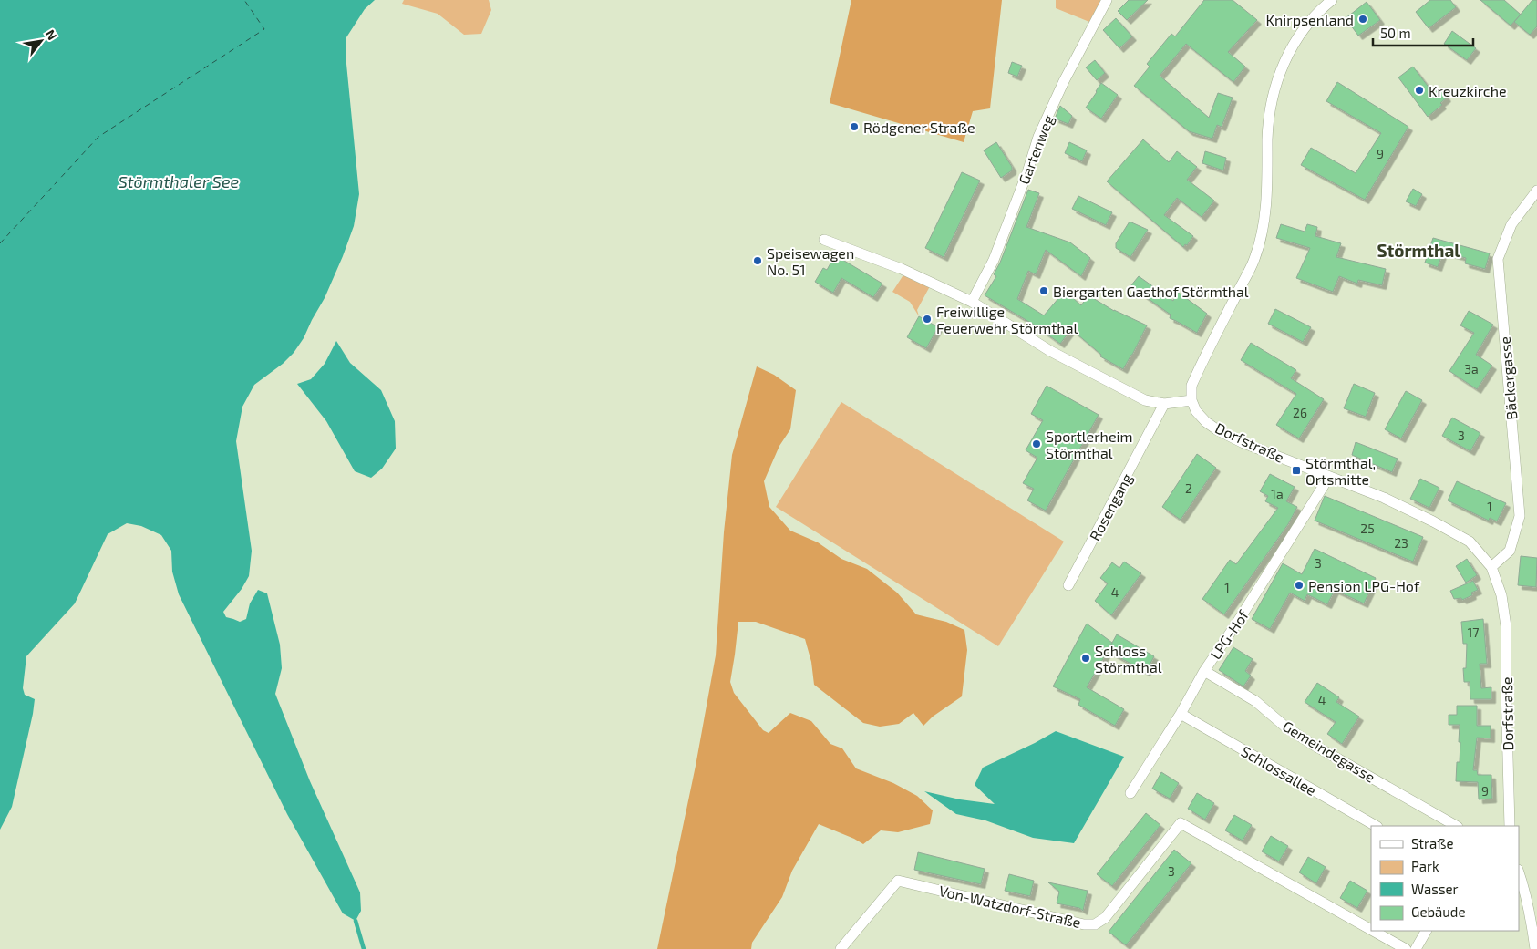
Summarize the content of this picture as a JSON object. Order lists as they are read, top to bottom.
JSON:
{
  "streets": {
    "street": [
      "Gartenweg",
      "Bäckergasse",
      "Dorfstraße",
      "Rosengang",
      "LPG-Hof",
      "Gemeindegasse",
      "Schlossallee",
      "Von-Watzdorf-Straße"
    ]
  },
  "crossings": [
    ["Bäckergasse", "Dorfstraße"],
    ["Dorfstraße", "LPG-Hof"],
    ["LPG-Hof", "Gemeindegasse"],
    ["LPG-Hof", "Schlossallee"]
  ],
  "districts": ["Störmthal"],
  "water": ["Störmthaler See"],
  "places": {
    "other": [
      "Knirpsenland",
      "Kreuzkirche",
      "Rödgener Straße",
      "Speisewagen No. 51",
      "Biergarten Gasthof Störmthal",
      "Freiwillige Feuerwehr Störmthal",
      "Sportlerheim Störmthal",
      "Pension LPG-Hof",
      "Schloss Störmthal"
    ],
    "transit": ["Störmthal, Ortsmitte"]
  },
  "house_numbers": [
    "9",
    "3a",
    "26",
    "3",
    "2",
    "1a",
    "1",
    "25",
    "23",
    "3",
    "1",
    "4",
    "17",
    "4",
    "9",
    "3"
  ],
  "legend": [
    "Straße",
    "Park",
    "Wasser",
    "Gebäude"
  ],
  "scale_bar": "50 m",
  "north": "top right"
}
